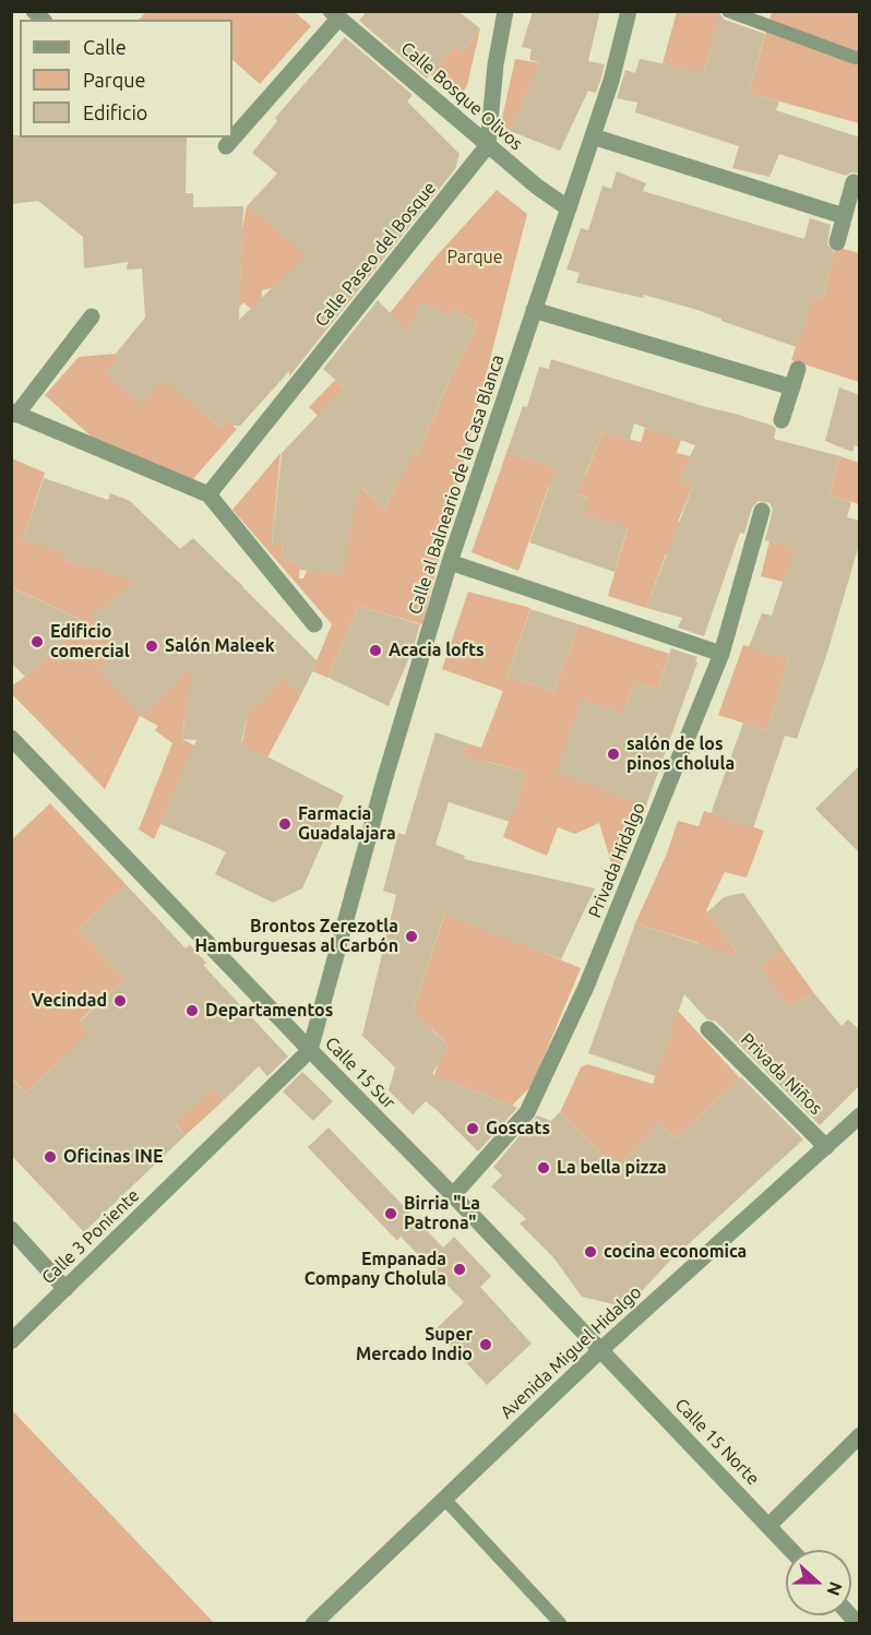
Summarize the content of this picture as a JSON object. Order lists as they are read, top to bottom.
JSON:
{
  "streets": {
    "street": [
      "Calle Bosque Olivos",
      "Calle Paseo del Bosque",
      "Calle al Balneario de la Casa Blanca",
      "Privada Hidalgo",
      "Calle 15 Sur",
      "Privada Niños",
      "Calle 3 Poniente",
      "Avenida Miguel Hidalgo",
      "Calle 15 Norte"
    ]
  },
  "crossings": [
    ["Calle Bosque Olivos", "Calle Paseo del Bosque"],
    ["Calle Bosque Olivos", "Calle al Balneario de la Casa Blanca"],
    ["Calle al Balneario de la Casa Blanca", "Calle 15 Sur"],
    ["Calle al Balneario de la Casa Blanca", "Calle 3 Poniente"],
    ["Privada Hidalgo", "Calle 15 Sur"],
    ["Calle 15 Sur", "Calle 3 Poniente"],
    ["Calle 15 Sur", "Avenida Miguel Hidalgo"],
    ["Calle 15 Sur", "Calle 15 Norte"],
    ["Privada Niños", "Avenida Miguel Hidalgo"],
    ["Avenida Miguel Hidalgo", "Calle 15 Norte"]
  ],
  "parks": ["Parque"],
  "places": [
    "Edificio comercial",
    "Salón Maleek",
    "Acacia lofts",
    "salón de los pinos cholula",
    "Farmacia Guadalajara",
    "Brontos Zerezotla Hamburguesas al Carbón",
    "Vecindad",
    "Departamentos",
    "Goscats",
    "Oficinas INE",
    "La bella pizza",
    "Birria \"La Patrona\"",
    "cocina economica",
    "Empanada Company Cholula",
    "Super Mercado Indio"
  ],
  "legend": ["Calle", "Parque", "Edificio"],
  "north": "right"
}
